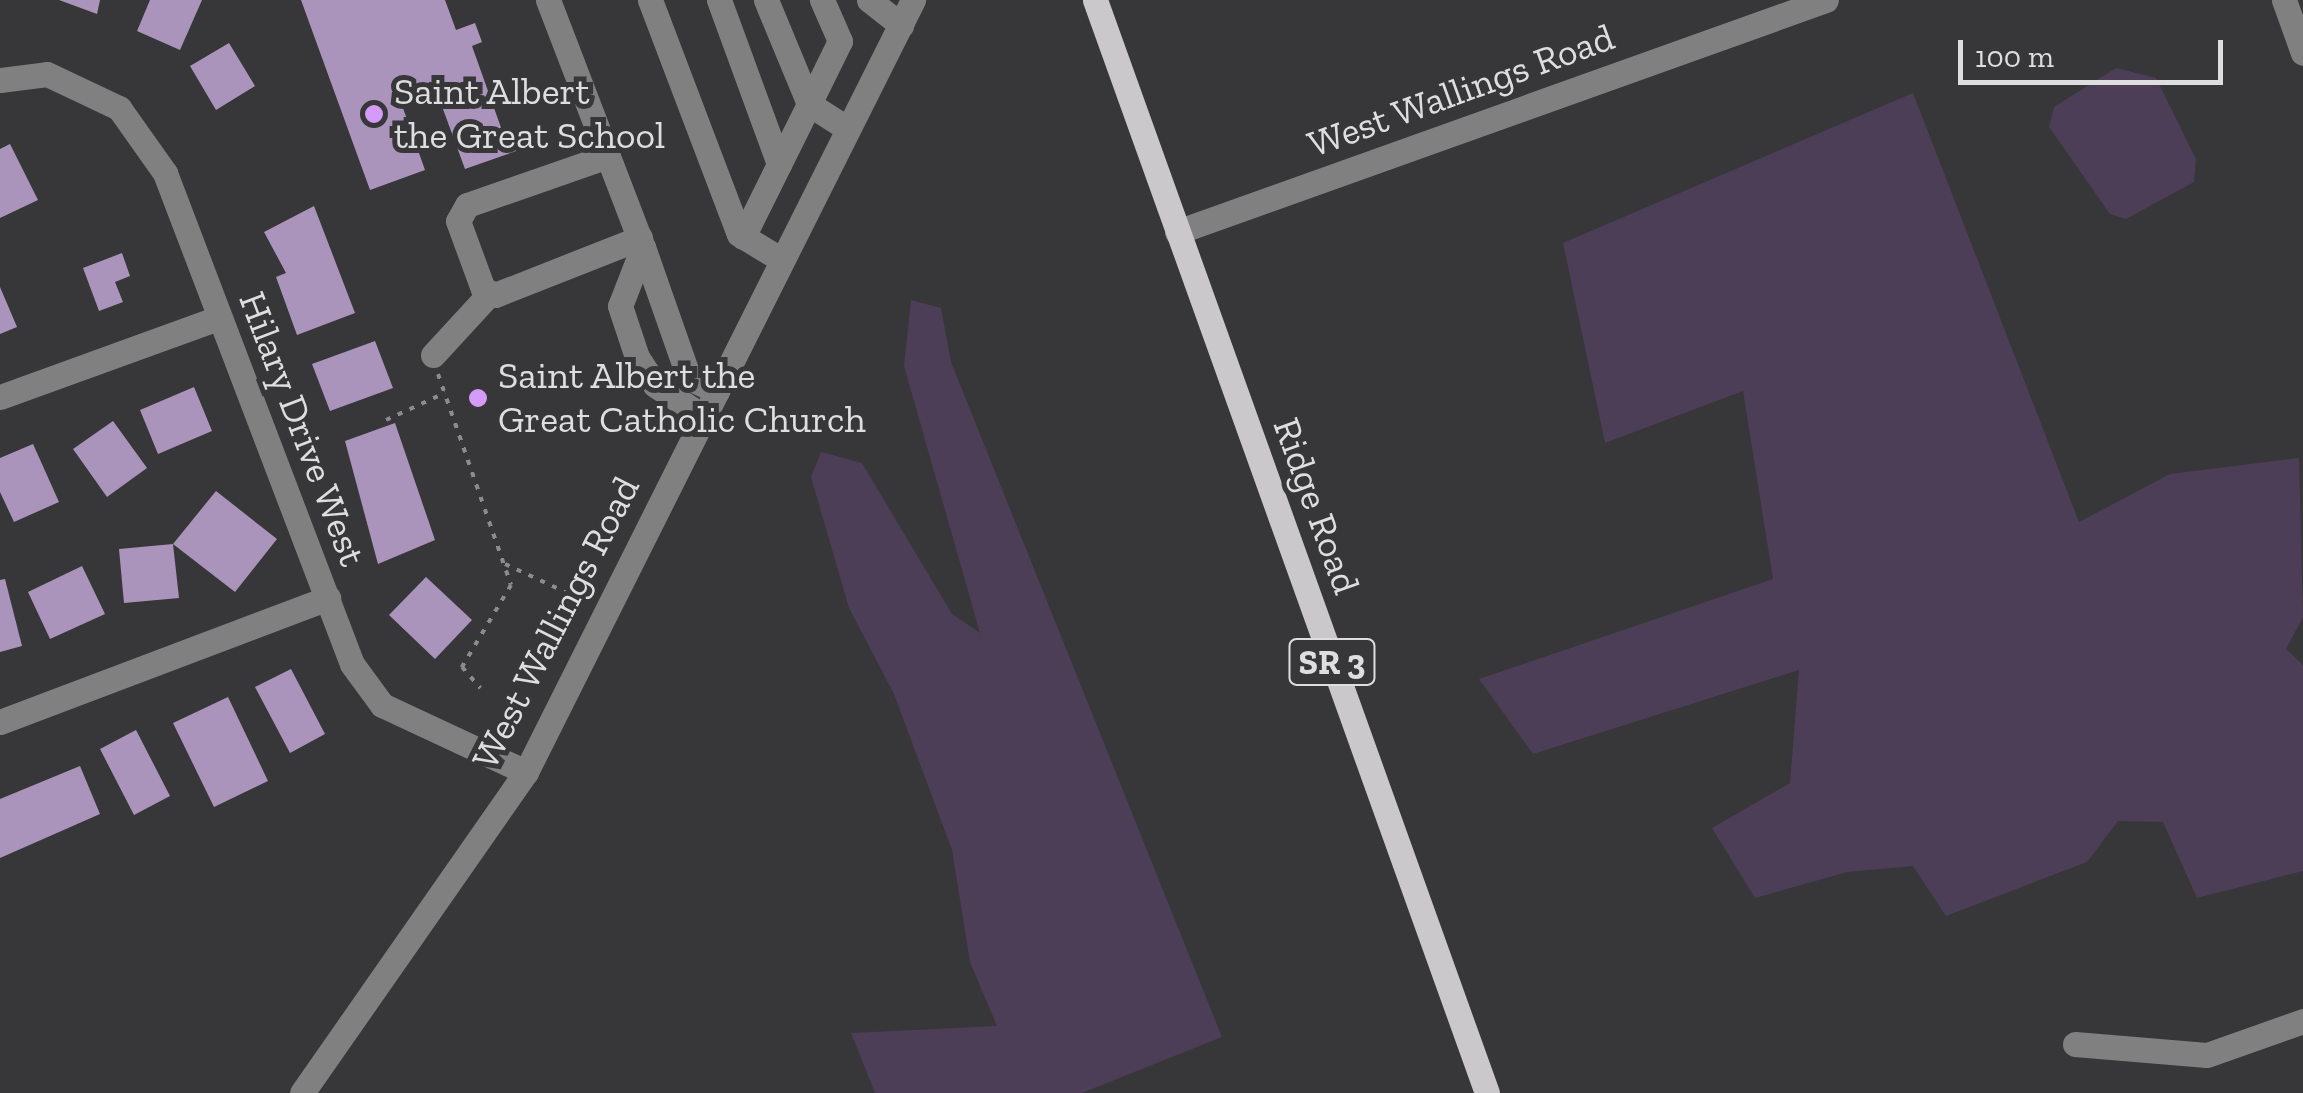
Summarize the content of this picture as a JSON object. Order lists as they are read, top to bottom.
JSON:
{
  "streets": {
    "main road": ["Ridge Road", "SR 3"],
    "street": ["West Wallings Road", "Hilary Drive West"]
  },
  "crossings": [
    ["West Wallings Road", "Hilary Drive West"],
    ["West Wallings Road", "Ridge Road"]
  ],
  "places": ["Saint Albert the Great School", "Saint Albert the Great Catholic Church"],
  "scale_bar": "100 m"
}
